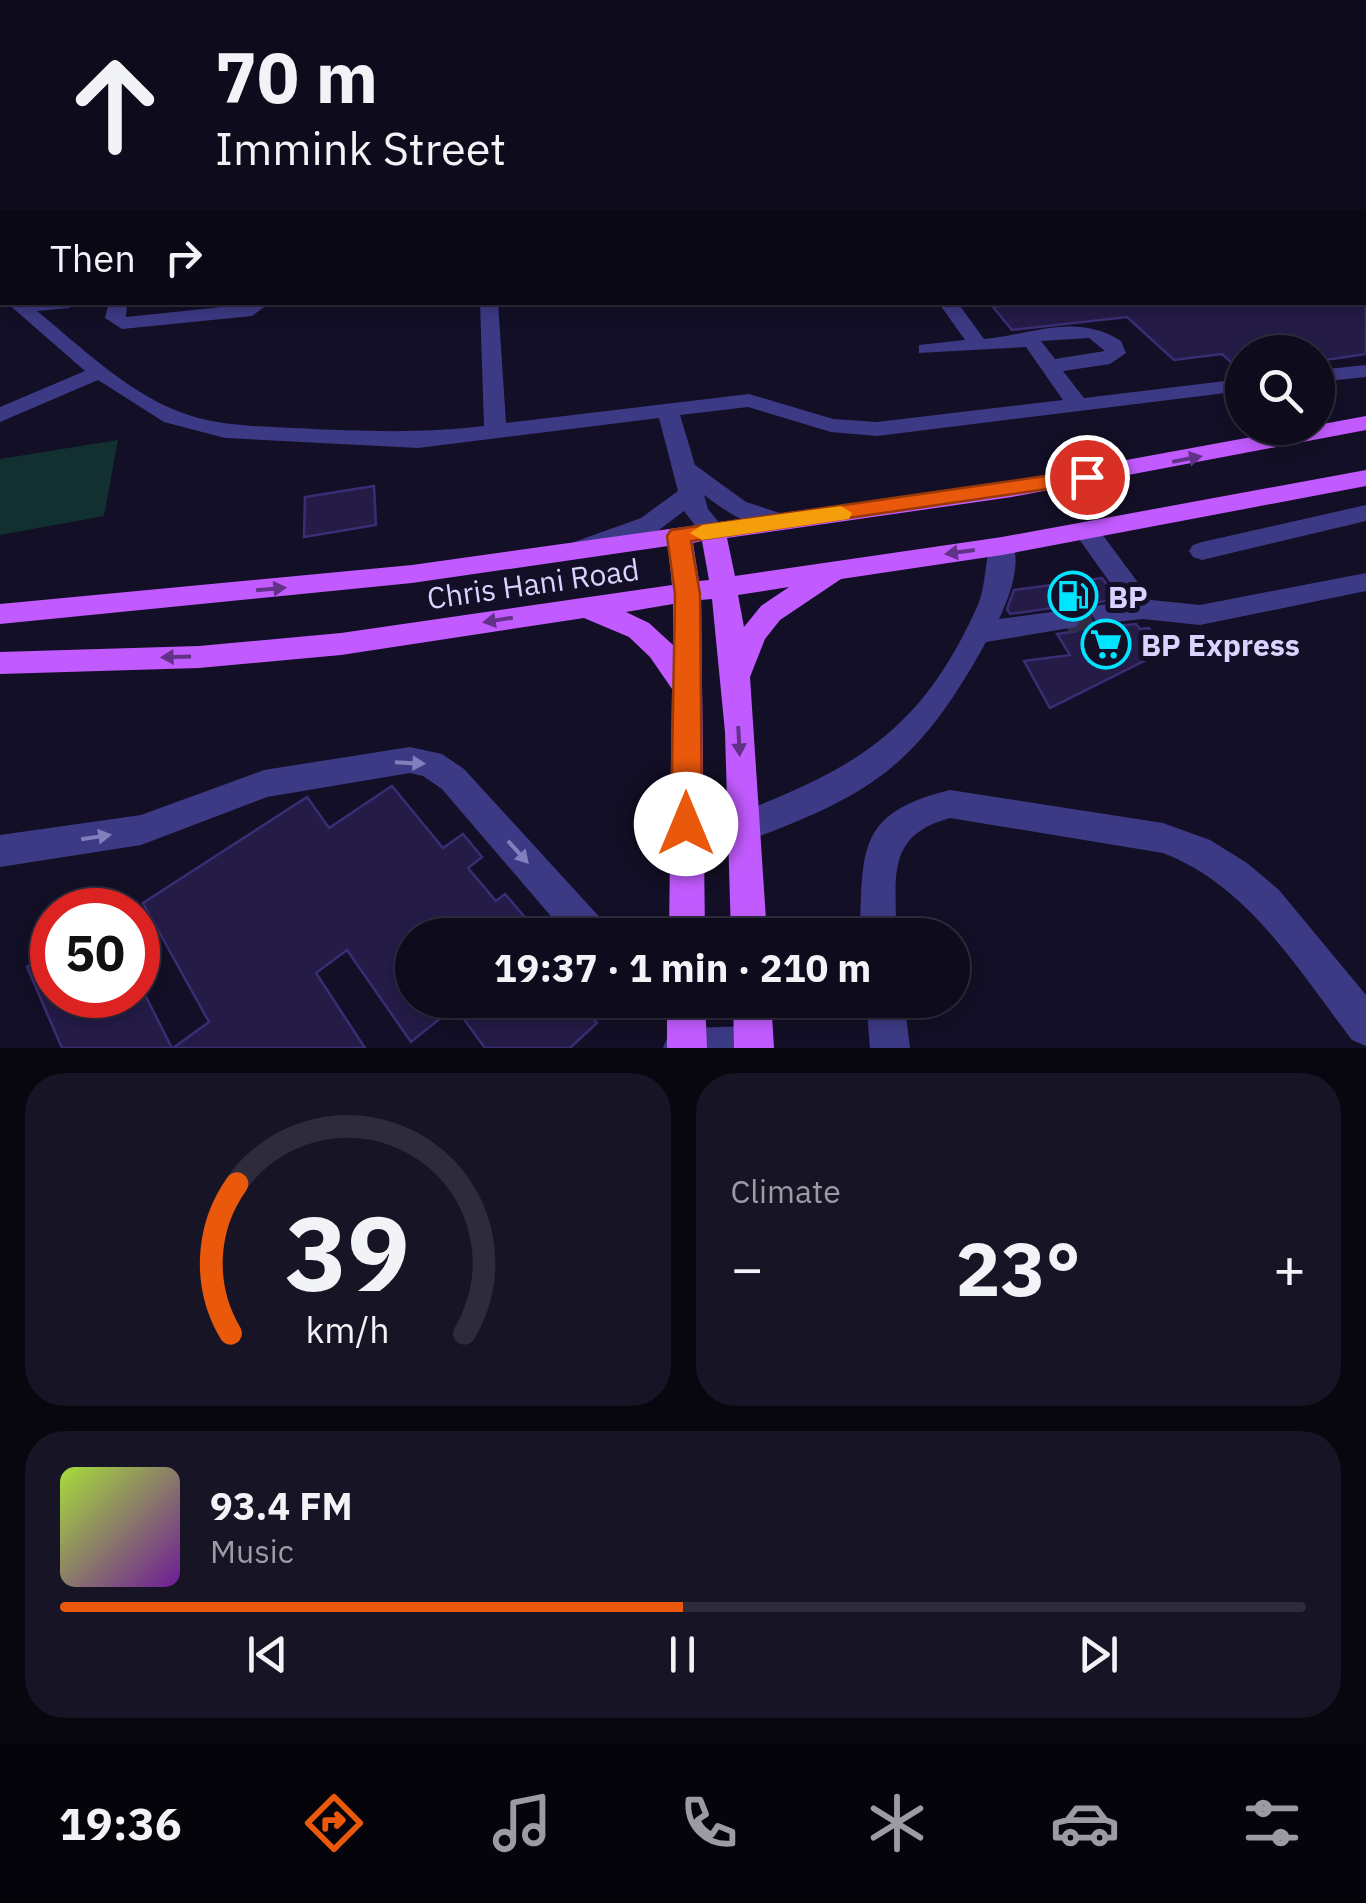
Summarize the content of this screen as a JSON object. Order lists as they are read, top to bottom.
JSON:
{
  "streets": {
    "main road": ["Chris Hani Road"]
  },
  "places": {
    "fuel station": ["BP"],
    "supermarket": ["BP Express"]
  },
  "page": {
    "turn": ["70 m", "Immink Street"],
    "then": "Then",
    "limit": "50",
    "trip": "19:37 · 1 min · 210 m",
    "tile": "Climate",
    "heat": ["−", "23°", "+"],
    "song": ["93.4 FM", "Music"],
    "tabs": "19:36",
    "gauge": ["39", "km/h"]
  }
}
